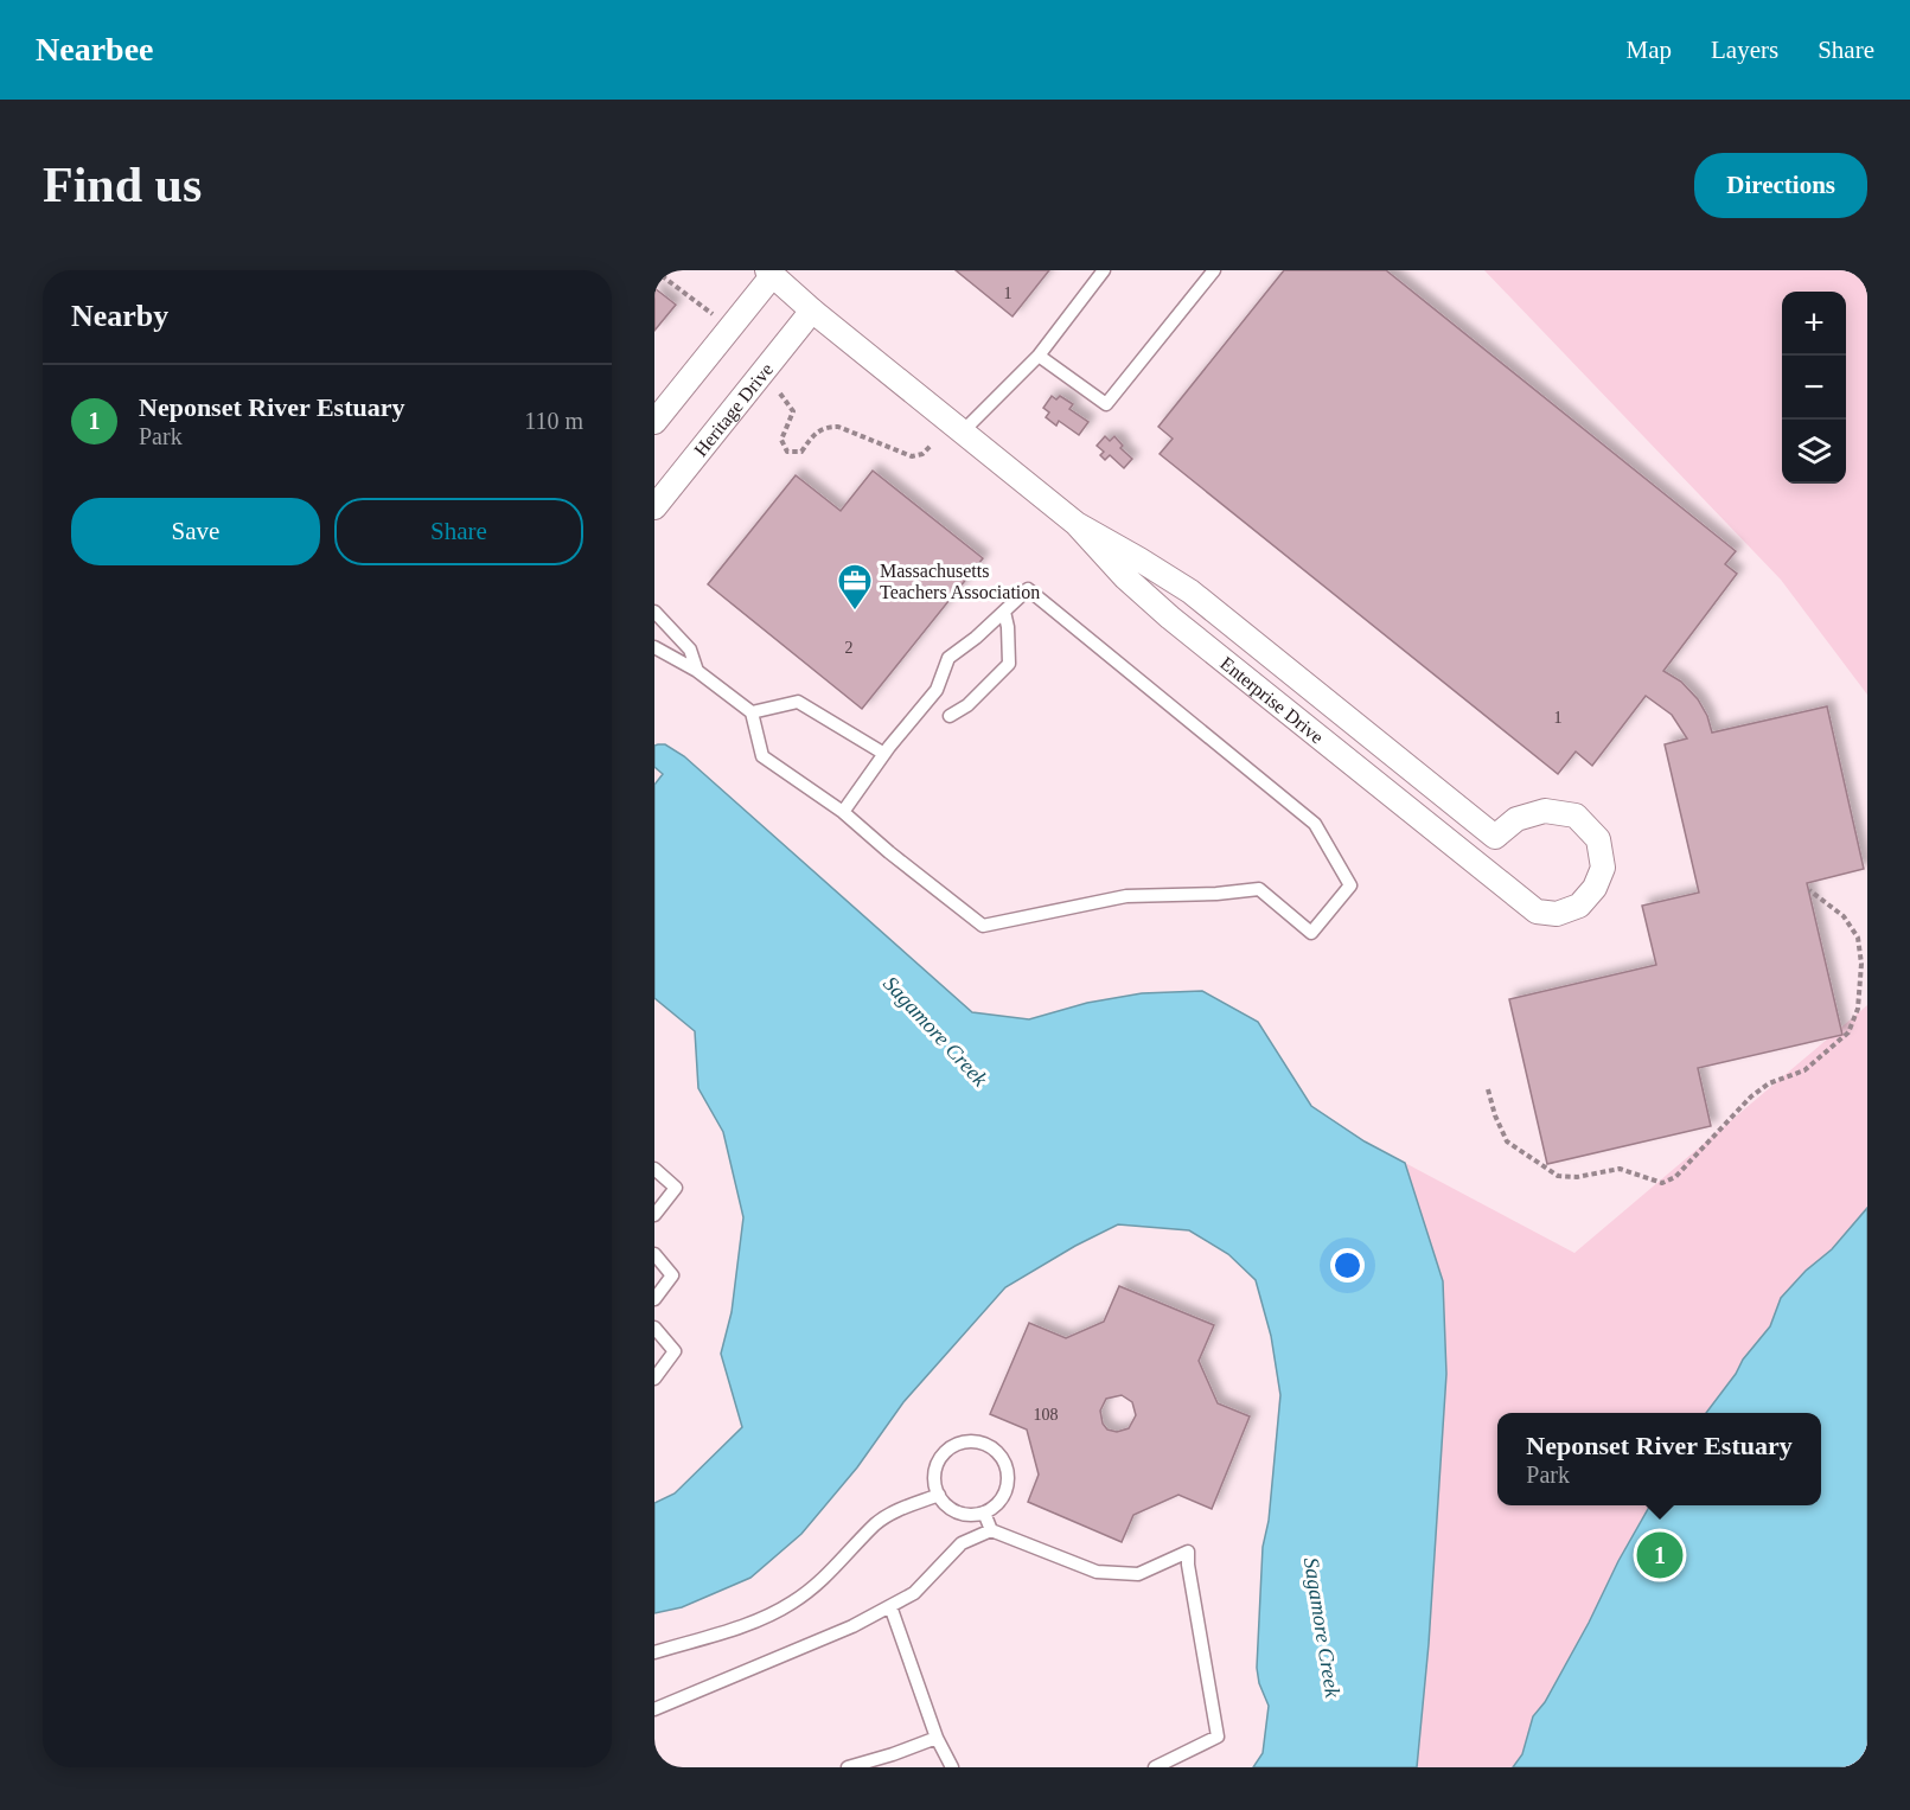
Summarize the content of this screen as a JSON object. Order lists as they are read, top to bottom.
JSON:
{
  "streets": {
    "street": ["Heritage Drive", "Enterprise Drive"]
  },
  "crossings": [
    ["Heritage Drive", "Enterprise Drive"]
  ],
  "water": ["Sagamore Creek"],
  "places": {
    "office": ["Massachusetts Teachers Association"]
  },
  "house_numbers": [
    "1",
    "2",
    "1",
    "108"
  ],
  "page": {
    "header": "Nearbee",
    "nav": ["Map", "Layers", "Share"],
    "buttons": [
      "Directions",
      ["Save", "Share"]
    ],
    "title": "Find us",
    "heading": "Nearby",
    "map_buttons": ["+", "−"],
    "list": [
      {
        "mark": "1",
        "name": "Neponset River Estuary",
        "note": "Park",
        "value": "110 m"
      }
    ],
    "popup": ["Neponset River Estuary", "Park"],
    "pins": "1"
  }
}
